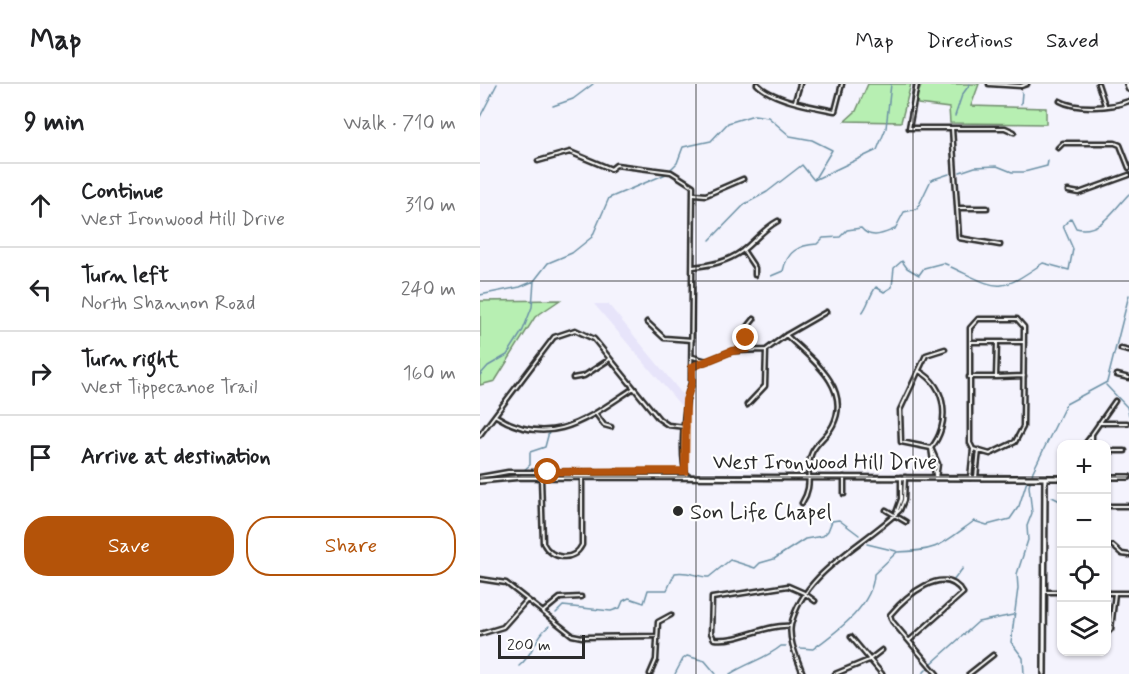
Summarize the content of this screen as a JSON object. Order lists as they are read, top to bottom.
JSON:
{
  "streets": {
    "street": ["West Ironwood Hill Drive"]
  },
  "places": ["Son Life Chapel"],
  "scale_bar": "200 m",
  "page": {
    "header": "Map",
    "nav": ["Map", "Directions", "Saved"],
    "heading": ["9 min", "Walk · 710 m"],
    "list": [
      ["Continue", "West Ironwood Hill Drive", "310 m"],
      ["Turn left", "North Shannon Road", "240 m"],
      ["Turn right", "West Tippecanoe Trail", "160 m"],
      "Arrive at destination"
    ],
    "map_buttons": ["+", "−"],
    "buttons": ["Save", "Share"],
    "scale": "200 m"
  }
}
